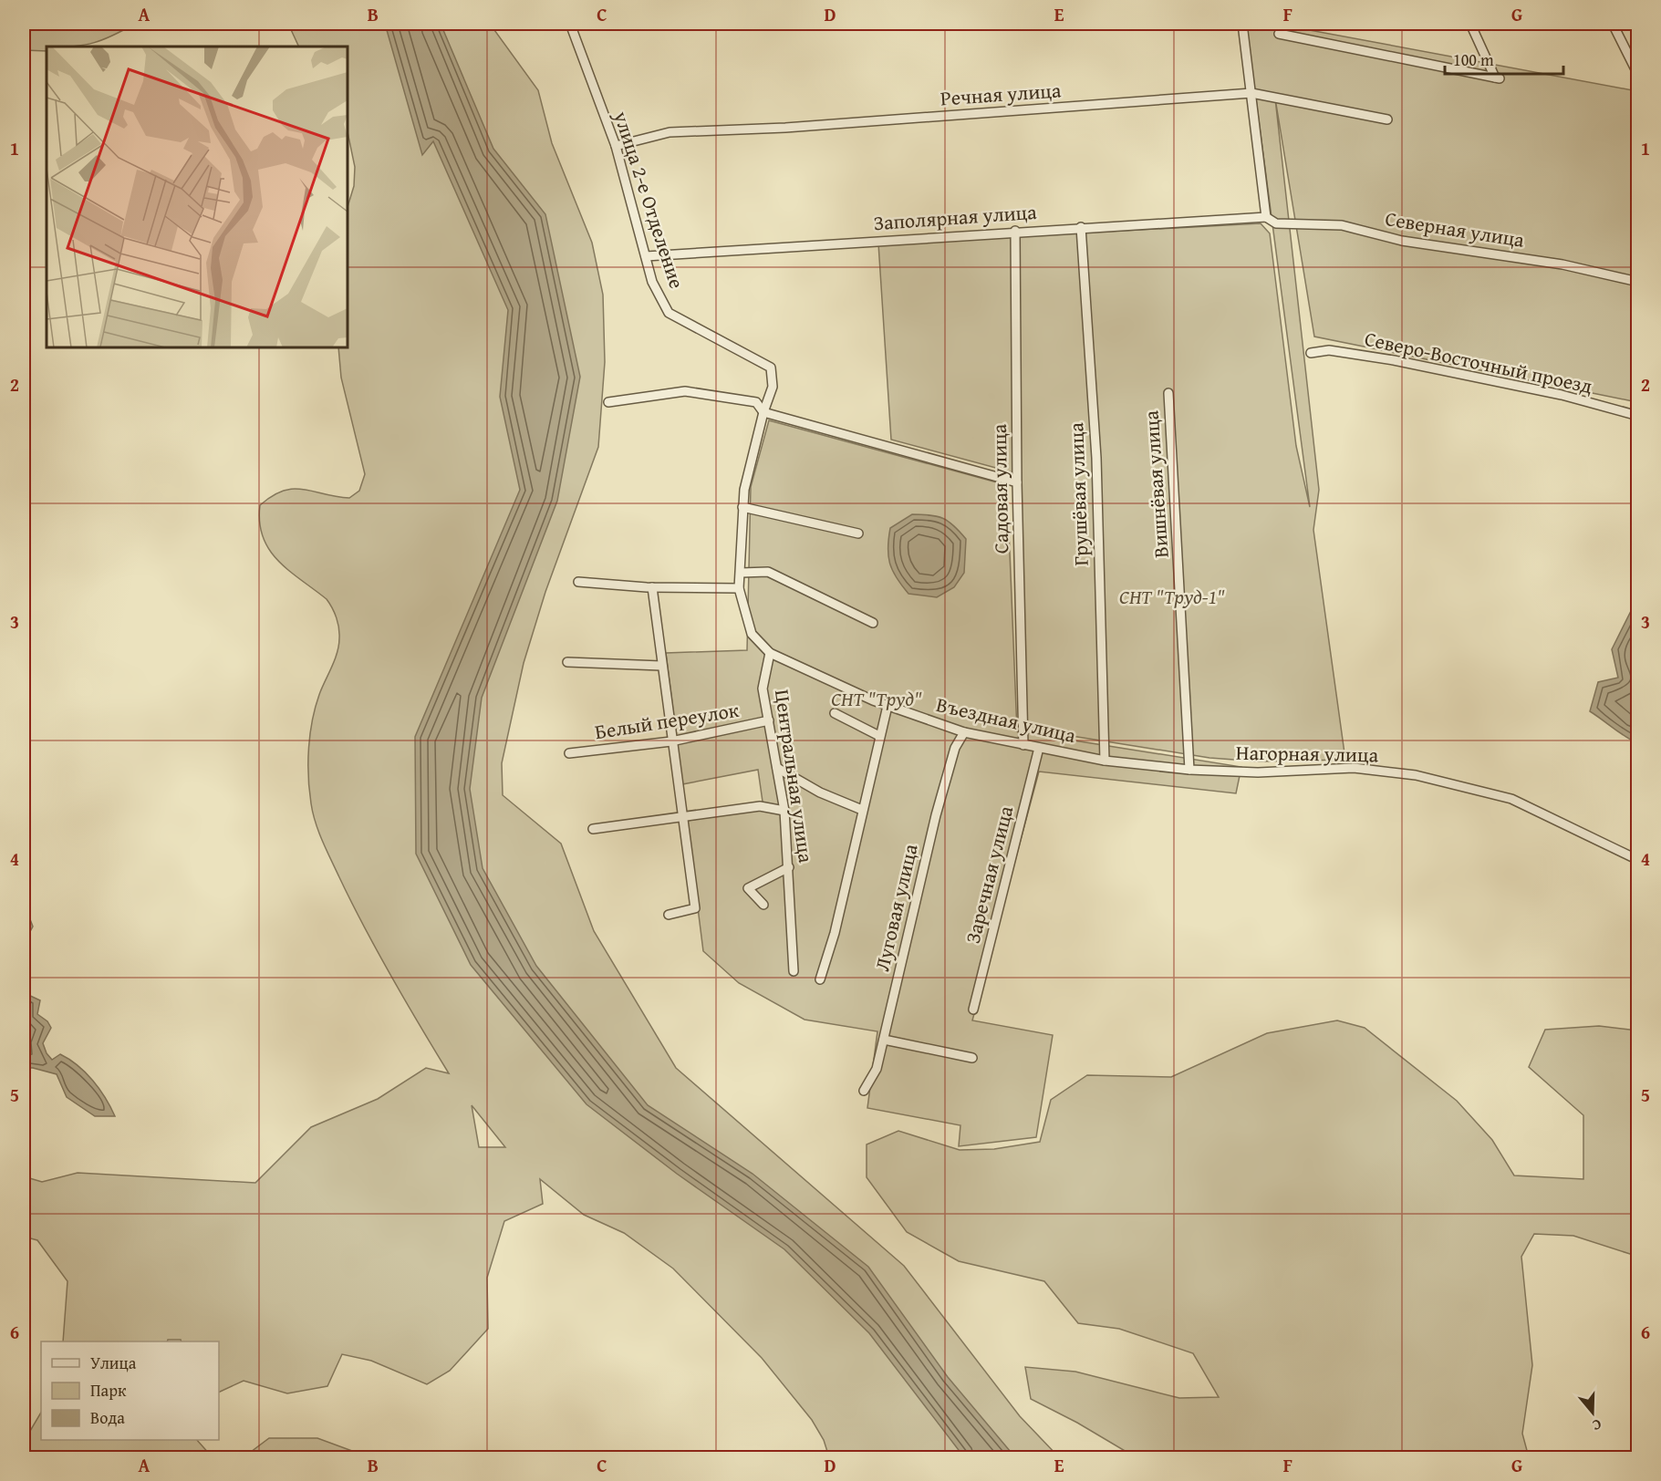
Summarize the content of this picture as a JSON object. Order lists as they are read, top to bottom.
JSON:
{
  "streets": {
    "street": [
      "Речная улица",
      "улица 2-е Отделение",
      "Заполярная улица",
      "Северная улица",
      "Северо-Восточный проезд",
      "Вишнёвая улица",
      "Садовая улица",
      "Грушёвая улица",
      "Въездная улица",
      "Белый переулок",
      "Нагорная улица",
      "Центральная улица",
      "Заречная улица",
      "Луговая улица"
    ]
  },
  "crossings": [
    ["Речная улица", "улица 2-е Отделение"],
    ["улица 2-е Отделение", "Заполярная улица"],
    ["улица 2-е Отделение", "Въездная улица"],
    ["Заполярная улица", "Северная улица"],
    ["Заполярная улица", "Садовая улица"],
    ["Заполярная улица", "Грушёвая улица"],
    ["Вишнёвая улица", "Въездная улица"],
    ["Садовая улица", "Въездная улица"],
    ["Грушёвая улица", "Въездная улица"],
    ["Въездная улица", "Нагорная улица"],
    ["Въездная улица", "Центральная улица"],
    ["Въездная улица", "Заречная улица"],
    ["Въездная улица", "Луговая улица"],
    ["Белый переулок", "Центральная улица"]
  ],
  "parks": ["СНТ \"Труд-1\"", "СНТ \"Труд\""],
  "legend": ["Улица", "Парк", "Вода"],
  "scale_bar": "100 m",
  "north": "bottom",
  "grid": {
    "columns": [
      "A",
      "B",
      "C",
      "D",
      "E",
      "F",
      "G"
    ],
    "rows": [
      "1",
      "2",
      "3",
      "4",
      "5",
      "6"
    ]
  }
}
